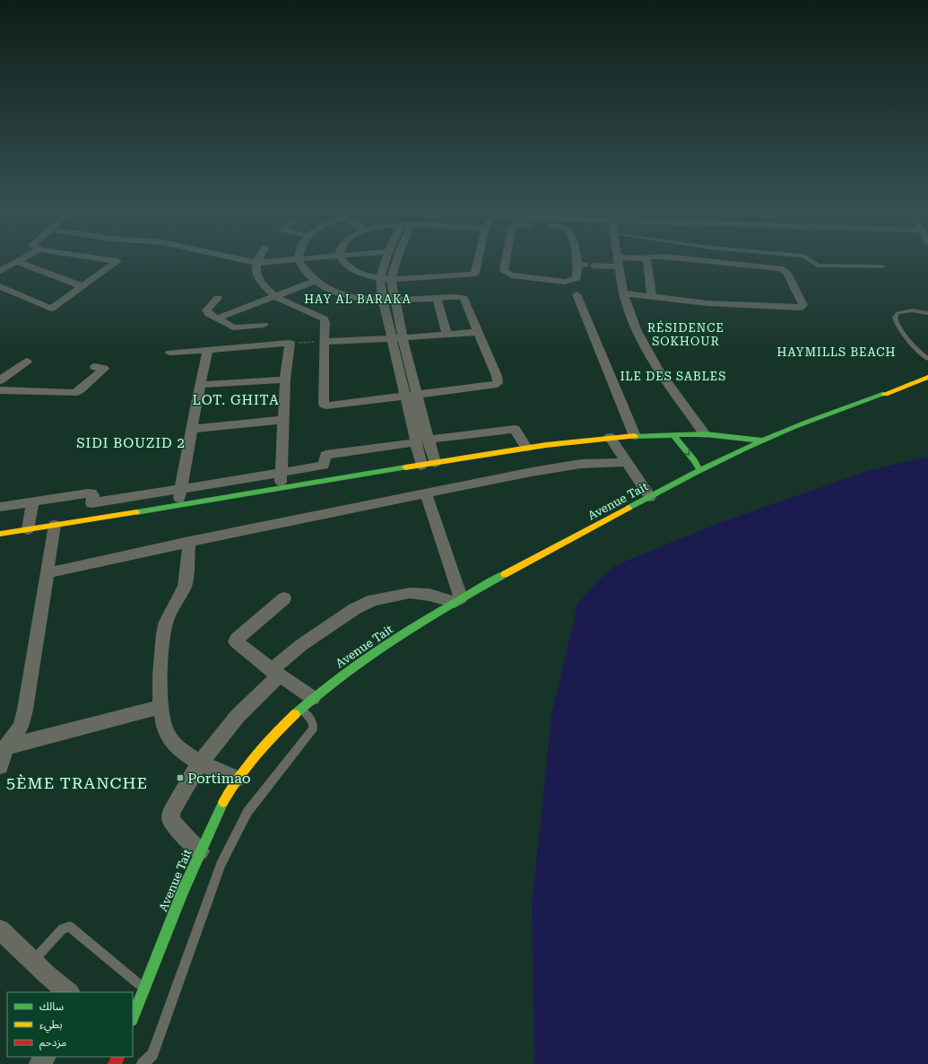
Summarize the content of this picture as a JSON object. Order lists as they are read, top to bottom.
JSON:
{
  "streets": {
    "street": ["Avenue Tait"]
  },
  "districts": [
    "HAY AL BARAKA",
    "RÉSIDENCE SOKHOUR",
    "HAYMILLS BEACH",
    "ILE DES SABLES",
    "LOT. GHITA",
    "SIDI BOUZID 2",
    "5ÈME TRANCHE"
  ],
  "places": {
    "transit": ["Portimao"]
  },
  "legend": ["سالك", "بطيء", "مزدحم"]
}
